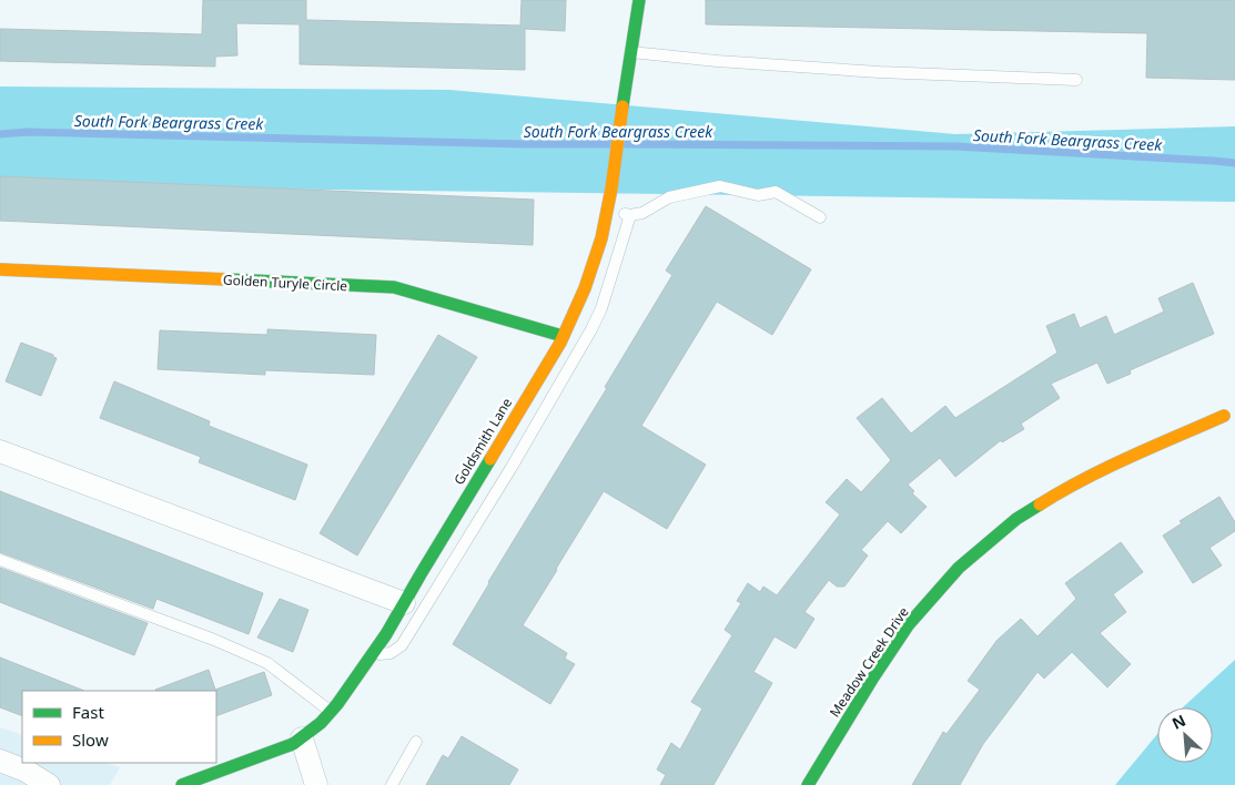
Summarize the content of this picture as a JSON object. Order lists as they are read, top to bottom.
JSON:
{
  "streets": {
    "street": ["Golden Turyle Circle", "Goldsmith Lane", "Meadow Creek Drive"]
  },
  "crossings": [
    ["Golden Turyle Circle", "Goldsmith Lane"]
  ],
  "water": ["South Fork Beargrass Creek"],
  "legend": ["Fast", "Slow"],
  "north": "top left"
}
